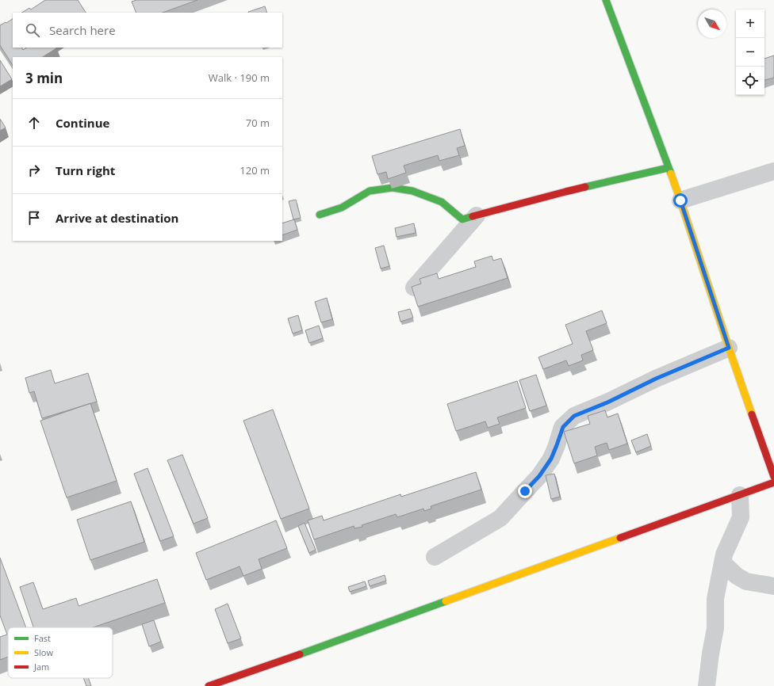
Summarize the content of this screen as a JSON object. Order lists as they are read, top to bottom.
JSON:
{
  "legend": ["Fast", "Slow", "Jam"],
  "north": "bottom right",
  "page": {
    "map_buttons": ["+", "−"],
    "search": "Search here",
    "heading": ["3 min", "Walk · 190 m"],
    "list": [
      ["Continue", "70 m"],
      ["Turn right", "120 m"],
      "Arrive at destination"
    ]
  }
}
